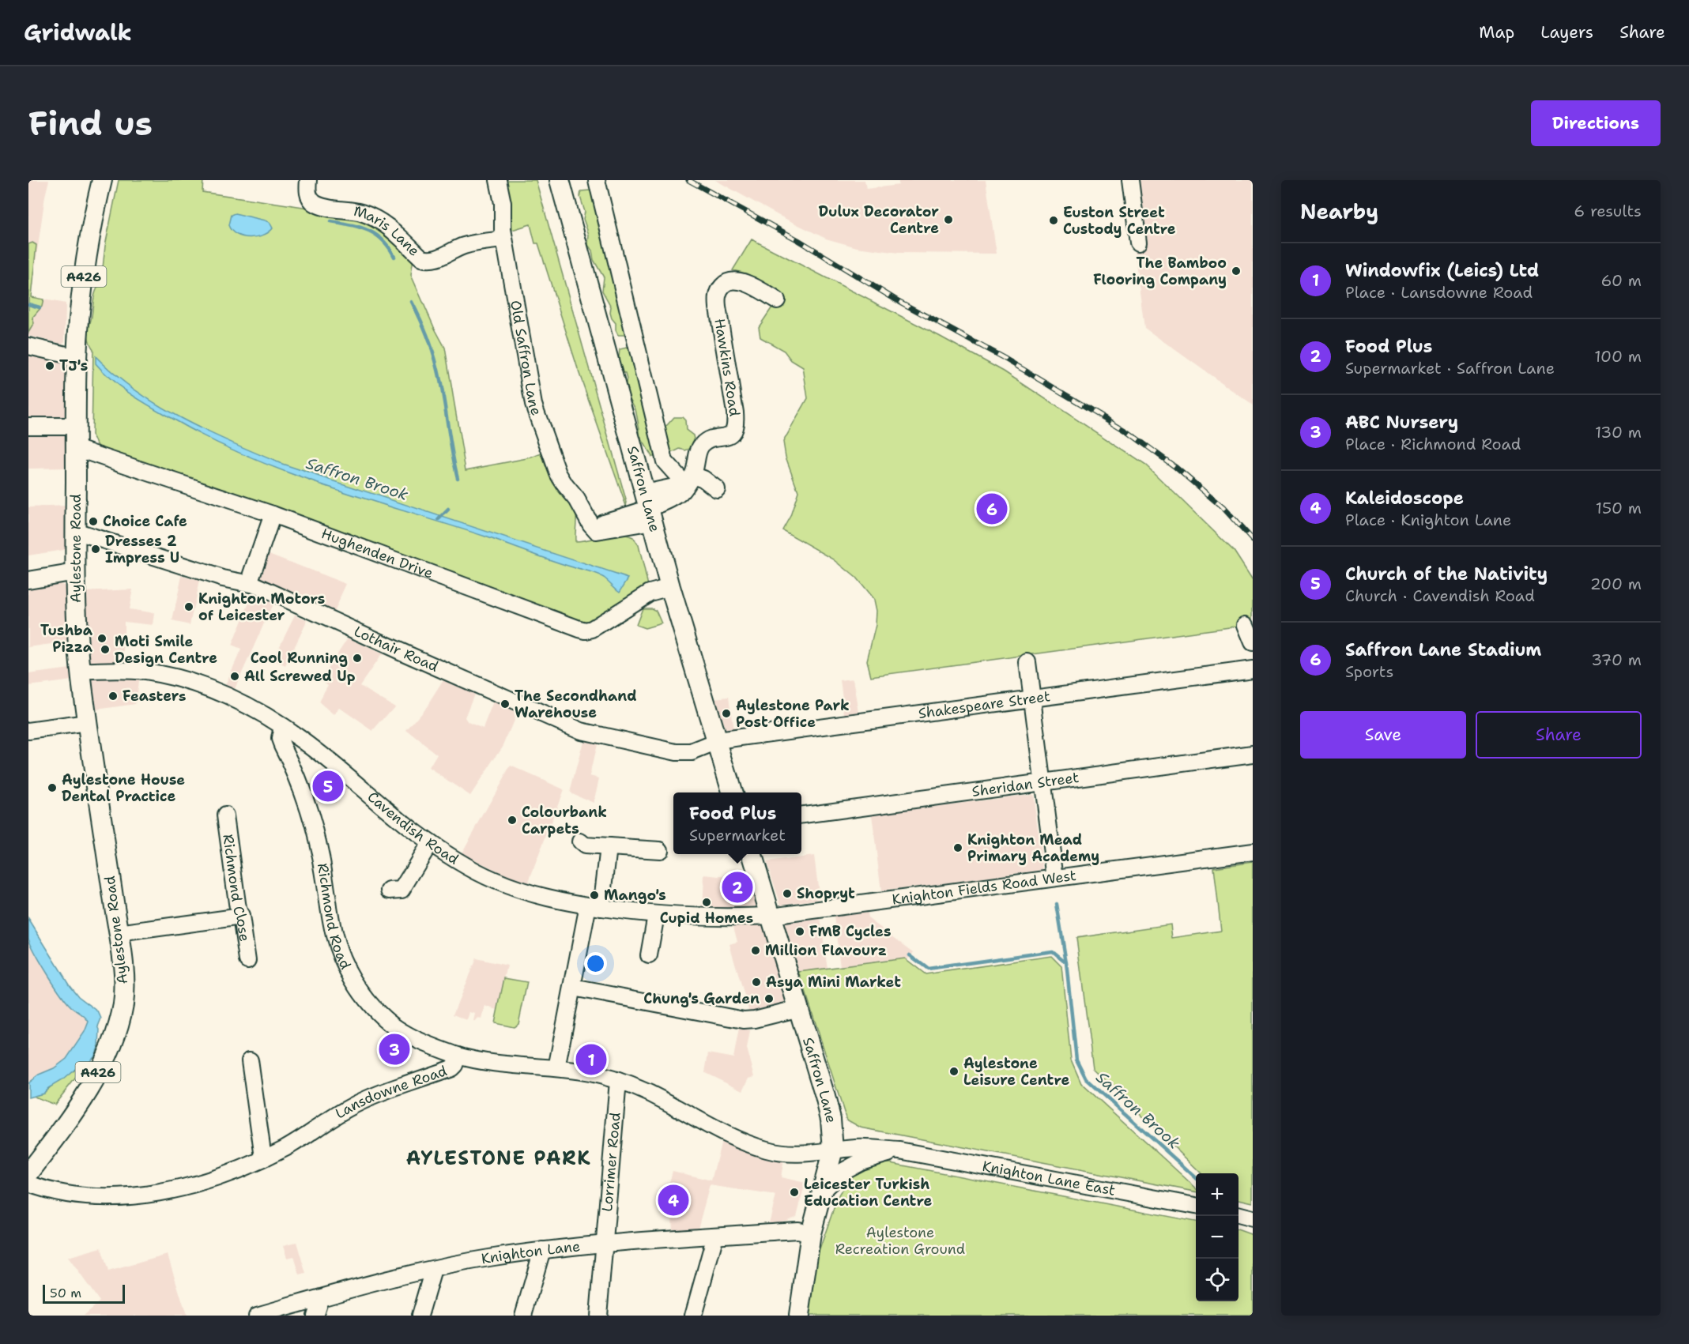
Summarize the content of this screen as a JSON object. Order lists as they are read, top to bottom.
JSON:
{
  "streets": {
    "main road": ["A426", "Saffron Lane", "Aylestone Road"],
    "street": [
      "Maris Lane",
      "Old Saffron Lane",
      "Hawkins Road",
      "Hughenden Drive",
      "Lothair Road",
      "Shakespeare Street",
      "Sheridan Street",
      "Cavendish Road",
      "Richmond Close",
      "Knighton Fields Road West",
      "Richmond Road",
      "Lansdowne Road",
      "Lorrimer Road",
      "Knighton Lane East",
      "Knighton Lane"
    ]
  },
  "crossings": [
    ["Maris Lane", "Old Saffron Lane"],
    ["Old Saffron Lane", "Saffron Lane"],
    ["Saffron Lane", "Hughenden Drive"],
    ["Saffron Lane", "Lothair Road"],
    ["Saffron Lane", "Shakespeare Street"],
    ["Saffron Lane", "Cavendish Road"],
    ["Saffron Lane", "Knighton Fields Road West"],
    ["Saffron Lane", "Lansdowne Road"],
    ["Saffron Lane", "Knighton Lane East"],
    ["Saffron Lane", "Knighton Lane"],
    ["Aylestone Road", "Hughenden Drive"],
    ["Aylestone Road", "Lothair Road"],
    ["Aylestone Road", "Cavendish Road"],
    ["Lothair Road", "Shakespeare Street"],
    ["Cavendish Road", "Knighton Fields Road West"],
    ["Cavendish Road", "Richmond Road"],
    ["Richmond Road", "Lansdowne Road"],
    ["Lansdowne Road", "Lorrimer Road"],
    ["Lansdowne Road", "Knighton Lane East"],
    ["Lorrimer Road", "Knighton Lane"]
  ],
  "districts": ["AYLESTONE PARK"],
  "water": ["Saffron Brook"],
  "parks": ["Aylestone Recreation Ground"],
  "places": [
    "Dulux Decorator Centre",
    "Euston Street Custody Centre",
    "The Bamboo Flooring Company",
    "TJ's",
    "Choice Cafe",
    "Dresses 2 Impress U",
    "Knighton Motors of Leicester",
    "Tushba Pizza",
    "Moti Smile Design Centre",
    "Cool Running",
    "All Screwed Up",
    "Feasters",
    "The Secondhand Warehouse",
    "Aylestone Park Post Office",
    "Aylestone House Dental Practice",
    "Colourbank Carpets",
    "Knighton Mead Primary Academy",
    "Shopryt",
    "Mango's",
    "Cupid Homes",
    "FMB Cycles",
    "Million Flavourz",
    "Asya Mini Market",
    "Chung's Garden",
    "Aylestone Leisure Centre",
    "Leicester Turkish Education Centre"
  ],
  "scale_bar": "50 m",
  "page": {
    "header": "Gridwalk",
    "nav": ["Map", "Layers", "Share"],
    "buttons": [
      "Directions",
      ["Save", "Share"]
    ],
    "title": "Find us",
    "heading": ["Nearby", "6 results"],
    "list": [
      {
        "mark": "1",
        "name": "Windowfix (Leics) Ltd",
        "note": "Place · Lansdowne Road",
        "value": "60 m"
      },
      {
        "mark": "2",
        "name": "Food Plus",
        "note": "Supermarket · Saffron Lane",
        "value": "100 m"
      },
      {
        "mark": "3",
        "name": "ABC Nursery",
        "note": "Place · Richmond Road",
        "value": "130 m"
      },
      {
        "mark": "4",
        "name": "Kaleidoscope",
        "note": "Place · Knighton Lane",
        "value": "150 m"
      },
      {
        "mark": "5",
        "name": "Church of the Nativity",
        "note": "Church · Cavendish Road",
        "value": "200 m"
      },
      {
        "mark": "6",
        "name": "Saffron Lane Stadium",
        "note": "Sports",
        "value": "370 m"
      }
    ],
    "pins": [
      "6",
      "5",
      "2",
      "3",
      "1",
      "4"
    ],
    "popup": ["Food Plus", "Supermarket"],
    "map_buttons": ["+", "−"],
    "scale": "50 m"
  }
}
